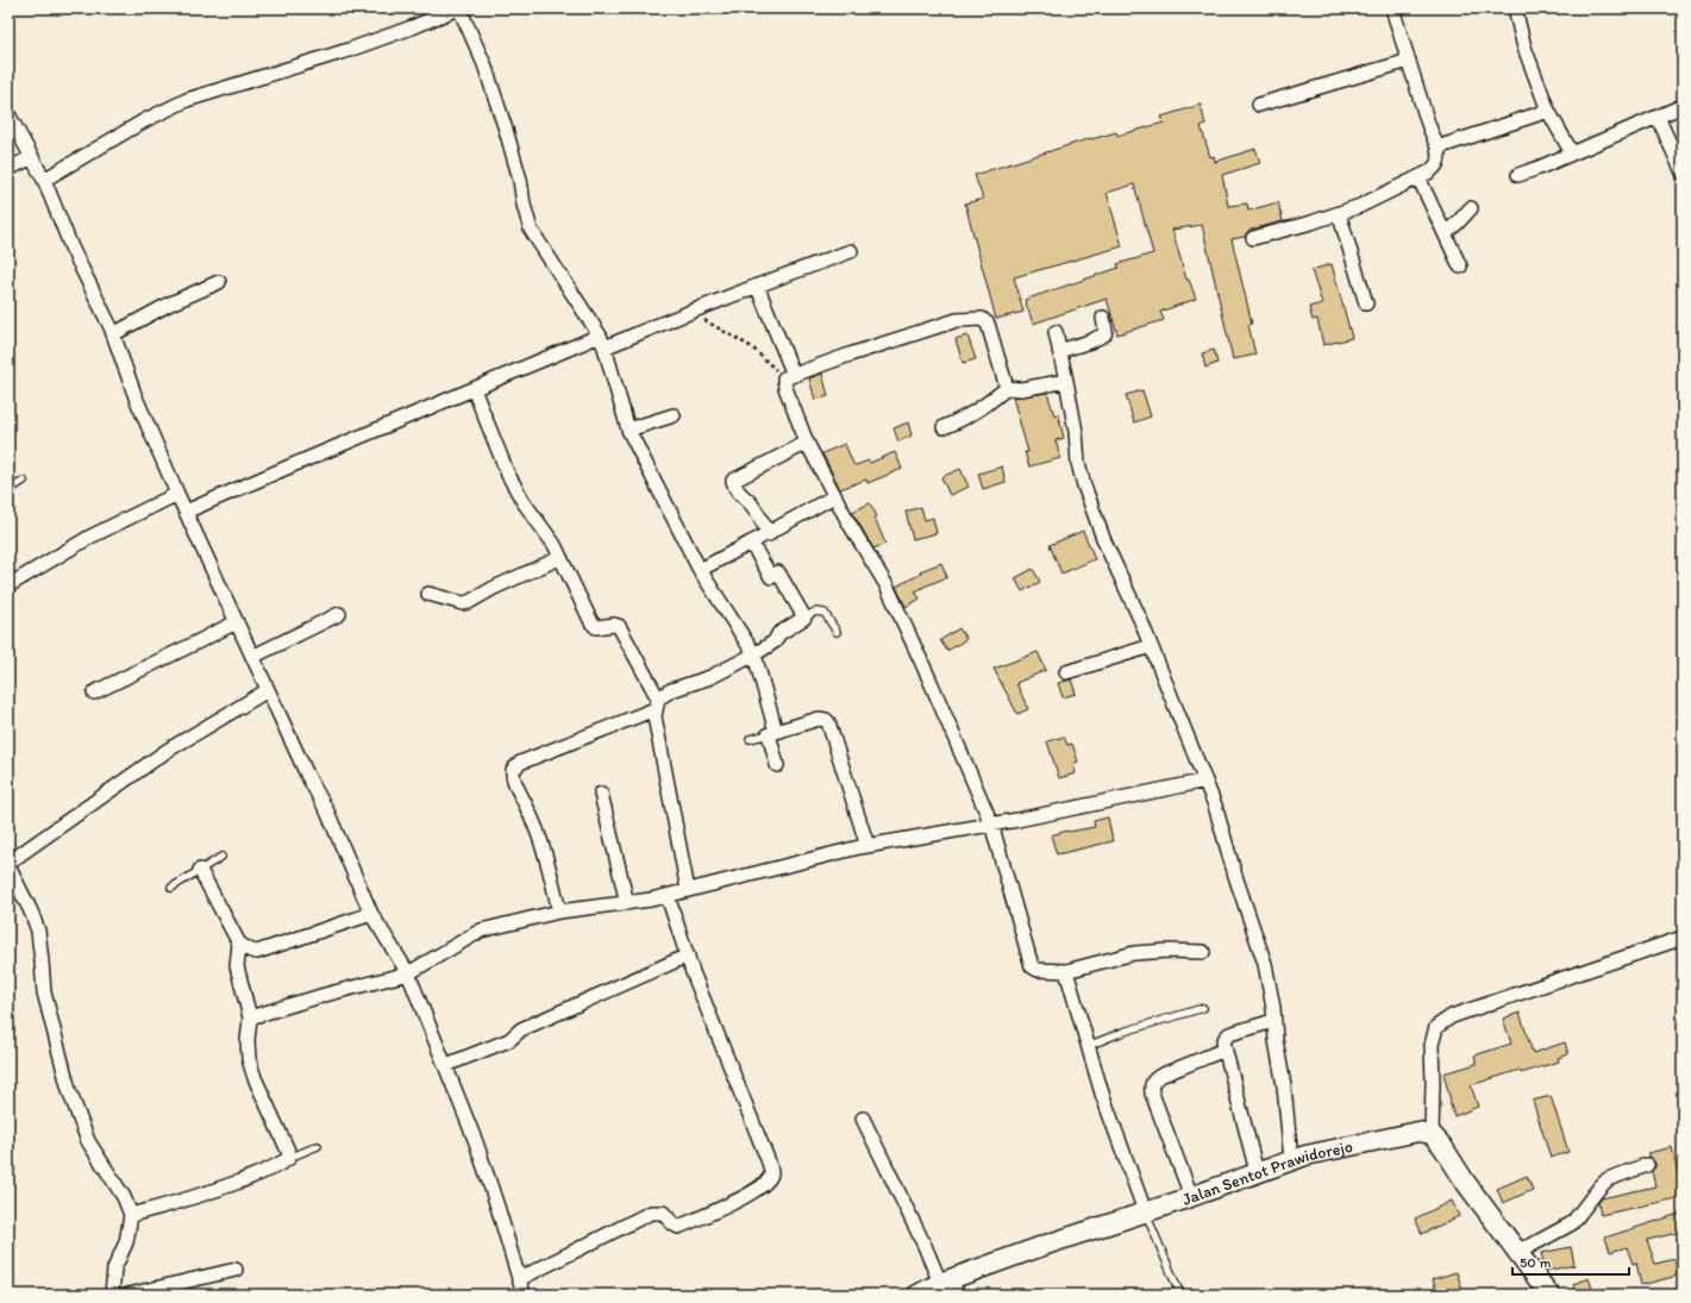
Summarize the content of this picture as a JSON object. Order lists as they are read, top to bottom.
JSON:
{
  "streets": {
    "main road": ["Jalan Sentot Prawidorejo"]
  },
  "scale_bar": "50 m"
}
